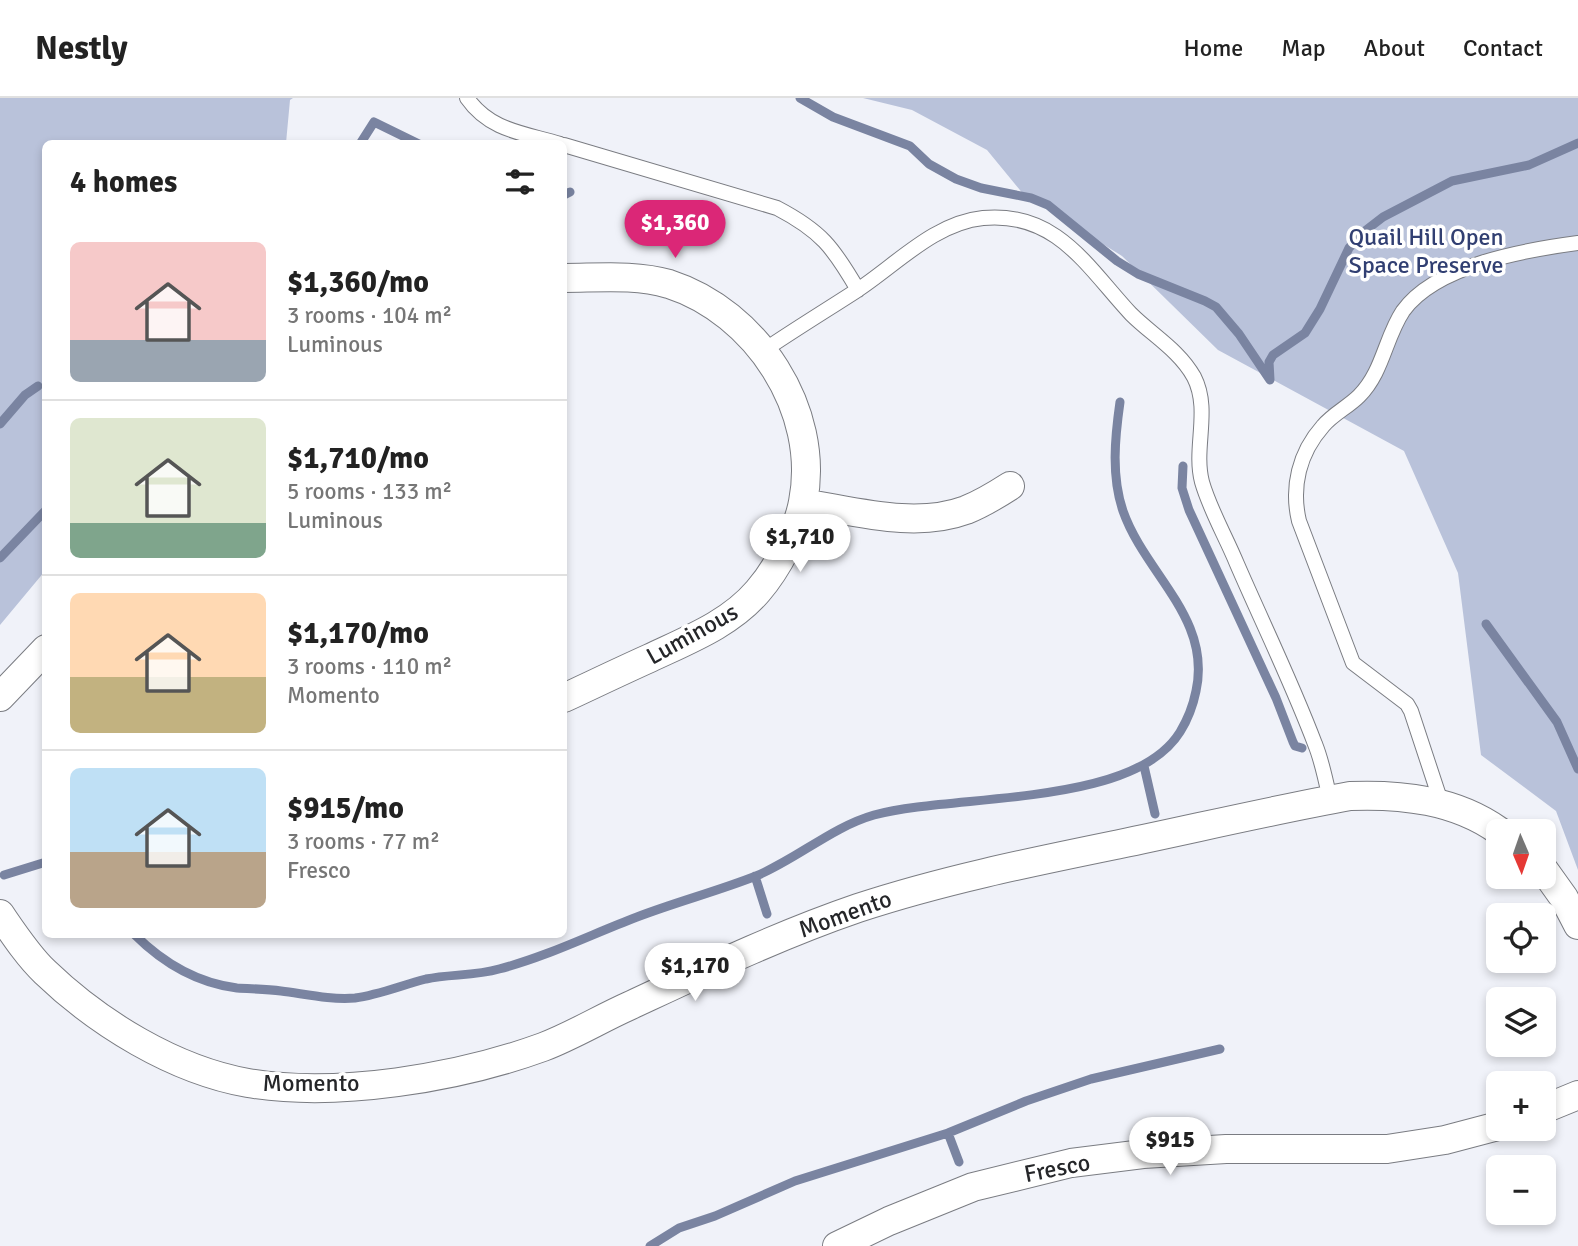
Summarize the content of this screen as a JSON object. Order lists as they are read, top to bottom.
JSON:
{
  "streets": {
    "street": ["Luminous", "Momento", "Fresco"]
  },
  "parks": ["Quail Hill Open Space Preserve"],
  "north": "bottom",
  "page": {
    "header": "Nestly",
    "nav": [
      "Home",
      "Map",
      "About",
      "Contact"
    ],
    "heading": "4 homes",
    "price": [
      "$1,360",
      "$1,710",
      "$1,170",
      "$915"
    ],
    "list": [
      {
        "name": "$1,360/mo",
        "note": "3 rooms · 104 m² · Luminous"
      },
      {
        "name": "$1,710/mo",
        "note": "5 rooms · 133 m² · Luminous"
      },
      {
        "name": "$1,170/mo",
        "note": "3 rooms · 110 m² · Momento"
      },
      {
        "name": "$915/mo",
        "note": "3 rooms · 77 m² · Fresco"
      }
    ],
    "map_buttons": ["+", "−"]
  }
}
